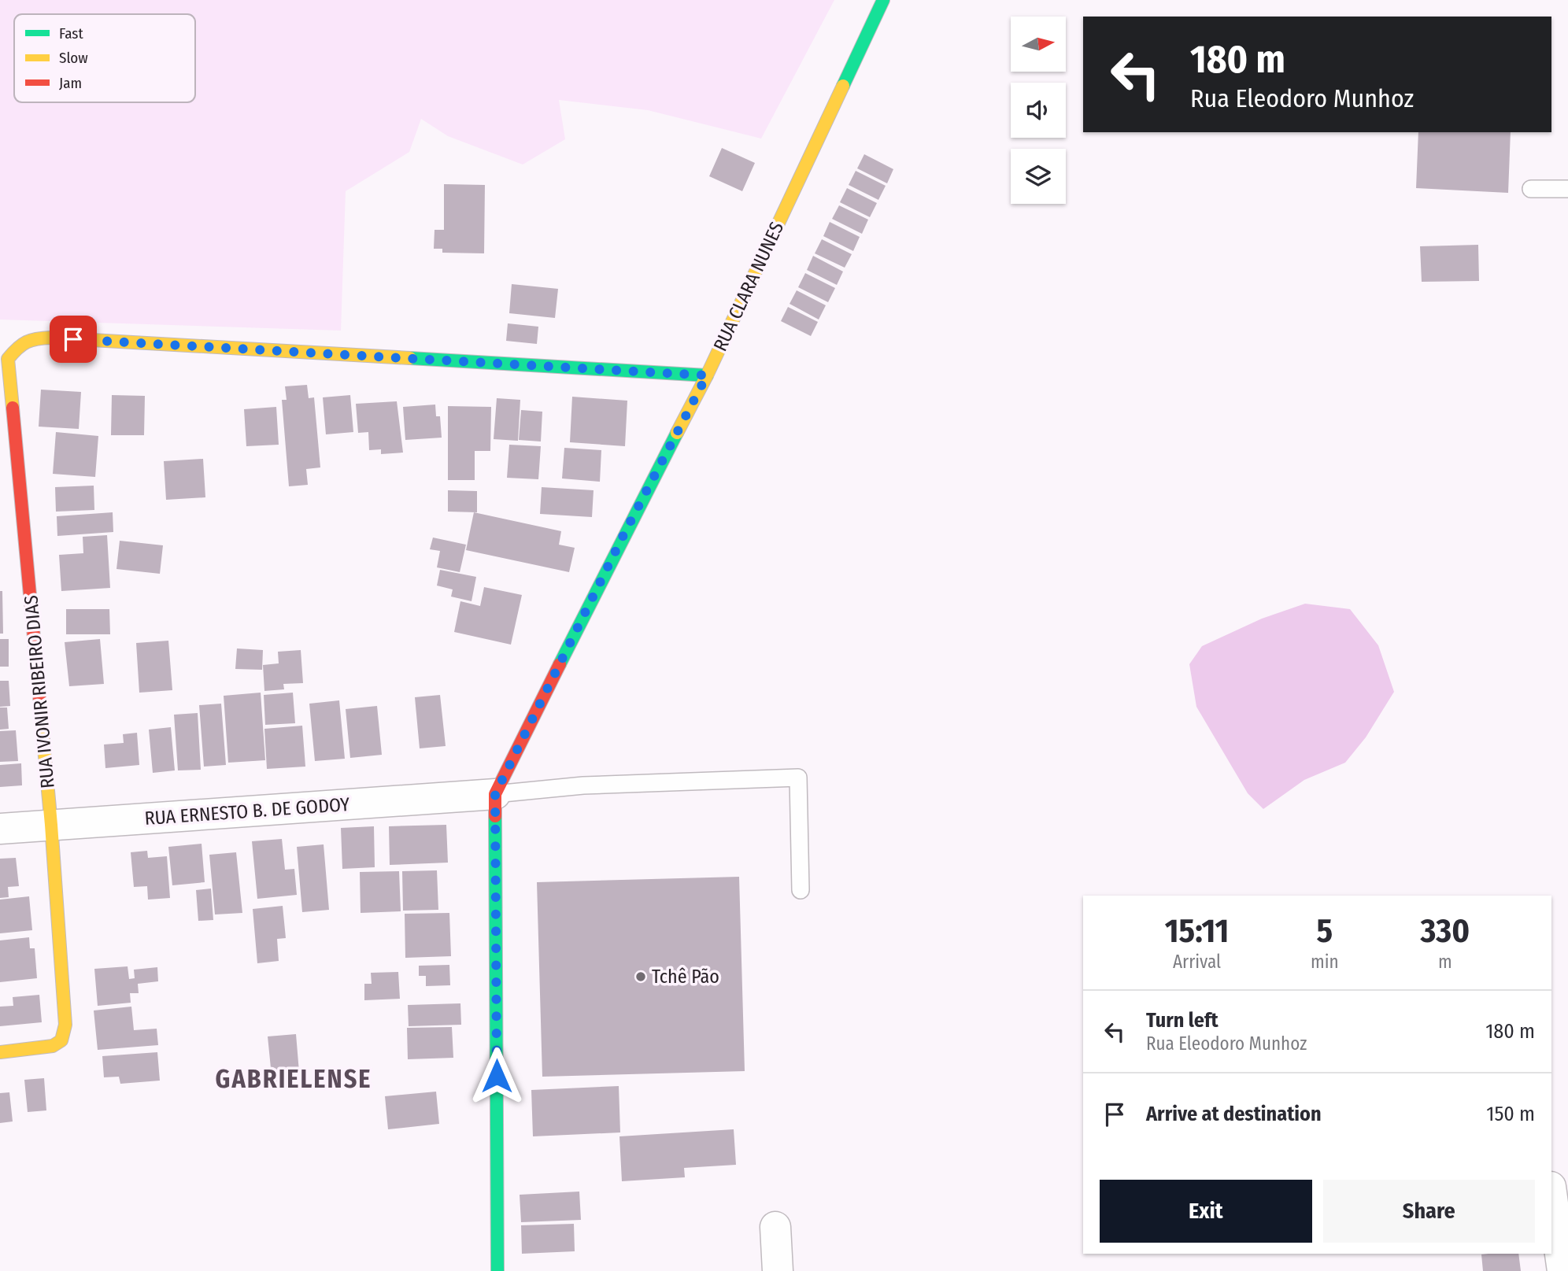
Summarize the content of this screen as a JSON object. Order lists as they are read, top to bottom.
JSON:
{
  "streets": {
    "street": ["RUA CLARA NUNES", "RUA IVONIR RIBEIRO DIAS", "RUA ERNESTO B. DE GODOY"]
  },
  "crossings": [
    ["RUA CLARA NUNES", "RUA IVONIR RIBEIRO DIAS"],
    ["RUA CLARA NUNES", "RUA ERNESTO B. DE GODOY"],
    ["RUA IVONIR RIBEIRO DIAS", "RUA ERNESTO B. DE GODOY"]
  ],
  "districts": ["GABRIELENSE"],
  "places": ["Tchê Pão"],
  "legend": ["Fast", "Slow", "Jam"],
  "north": "right",
  "page": {
    "turn": ["180 m", "Rua Eleodoro Munhoz"],
    "eta": [
      "15:11",
      "Arrival",
      "5",
      "min",
      "330",
      "m"
    ],
    "list": [
      {
        "name": "Turn left",
        "note": "Rua Eleodoro Munhoz",
        "value": "180 m"
      },
      {
        "name": "Arrive at destination",
        "value": "150 m"
      }
    ],
    "buttons": ["Exit", "Share"]
  }
}
